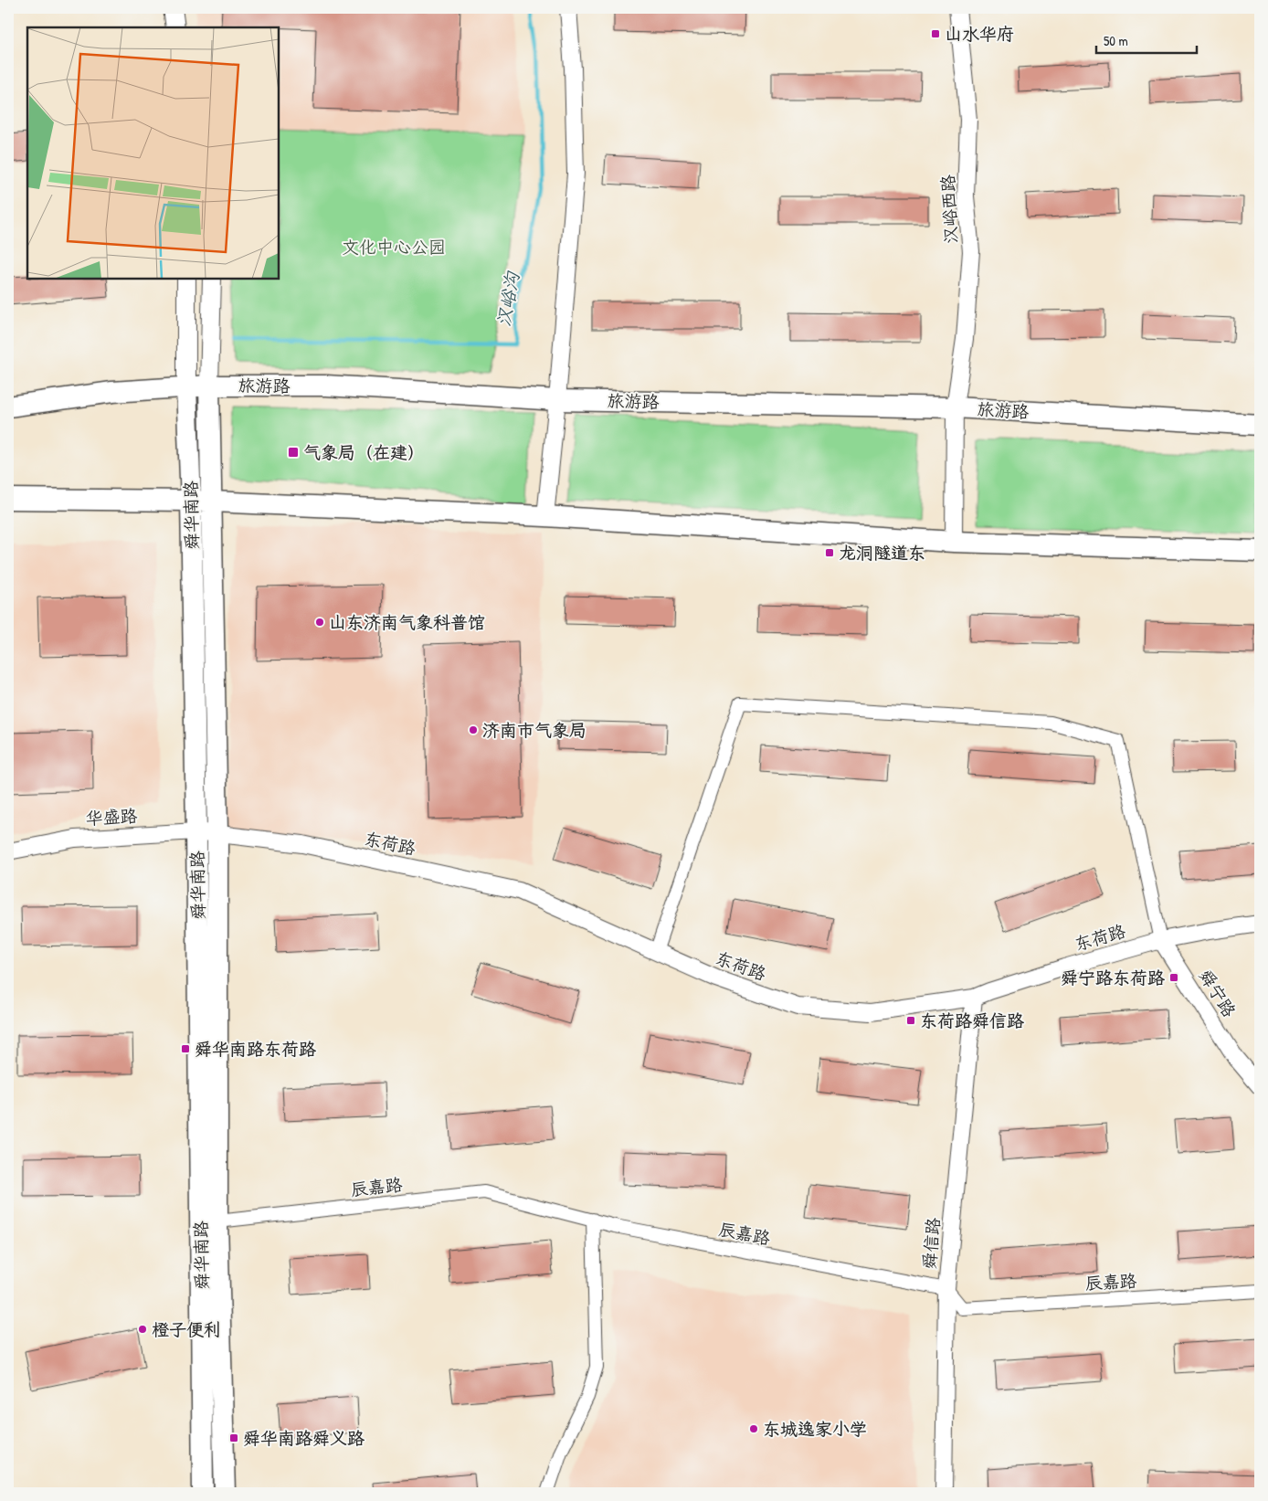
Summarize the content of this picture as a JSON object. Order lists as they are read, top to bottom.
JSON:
{
  "streets": {
    "main road": ["旅游路", "舜华南路"],
    "street": [
      "汉峪西路",
      "华盛路",
      "东荷路",
      "舜宁路",
      "辰嘉路",
      "舜信路"
    ]
  },
  "crossings": [
    ["汉峪西路", "旅游路"],
    ["旅游路", "舜华南路"],
    ["舜华南路", "华盛路"],
    ["舜华南路", "东荷路"],
    ["舜华南路", "辰嘉路"],
    ["华盛路", "东荷路"],
    ["东荷路", "舜宁路"],
    ["东荷路", "舜信路"],
    ["辰嘉路", "舜信路"]
  ],
  "water": ["汉峪沟"],
  "parks": ["文化中心公园"],
  "places": {
    "transit": [
      "山水华府",
      "气象局（在建）",
      "龙洞隧道东",
      "舜宁路东荷路",
      "东荷路舜信路",
      "舜华南路东荷路",
      "舜华南路舜义路"
    ],
    "other": [
      "山东济南气象科普馆",
      "济南市气象局",
      "橙子便利",
      "东城逸家小学"
    ]
  },
  "scale_bar": "50 m"
}
